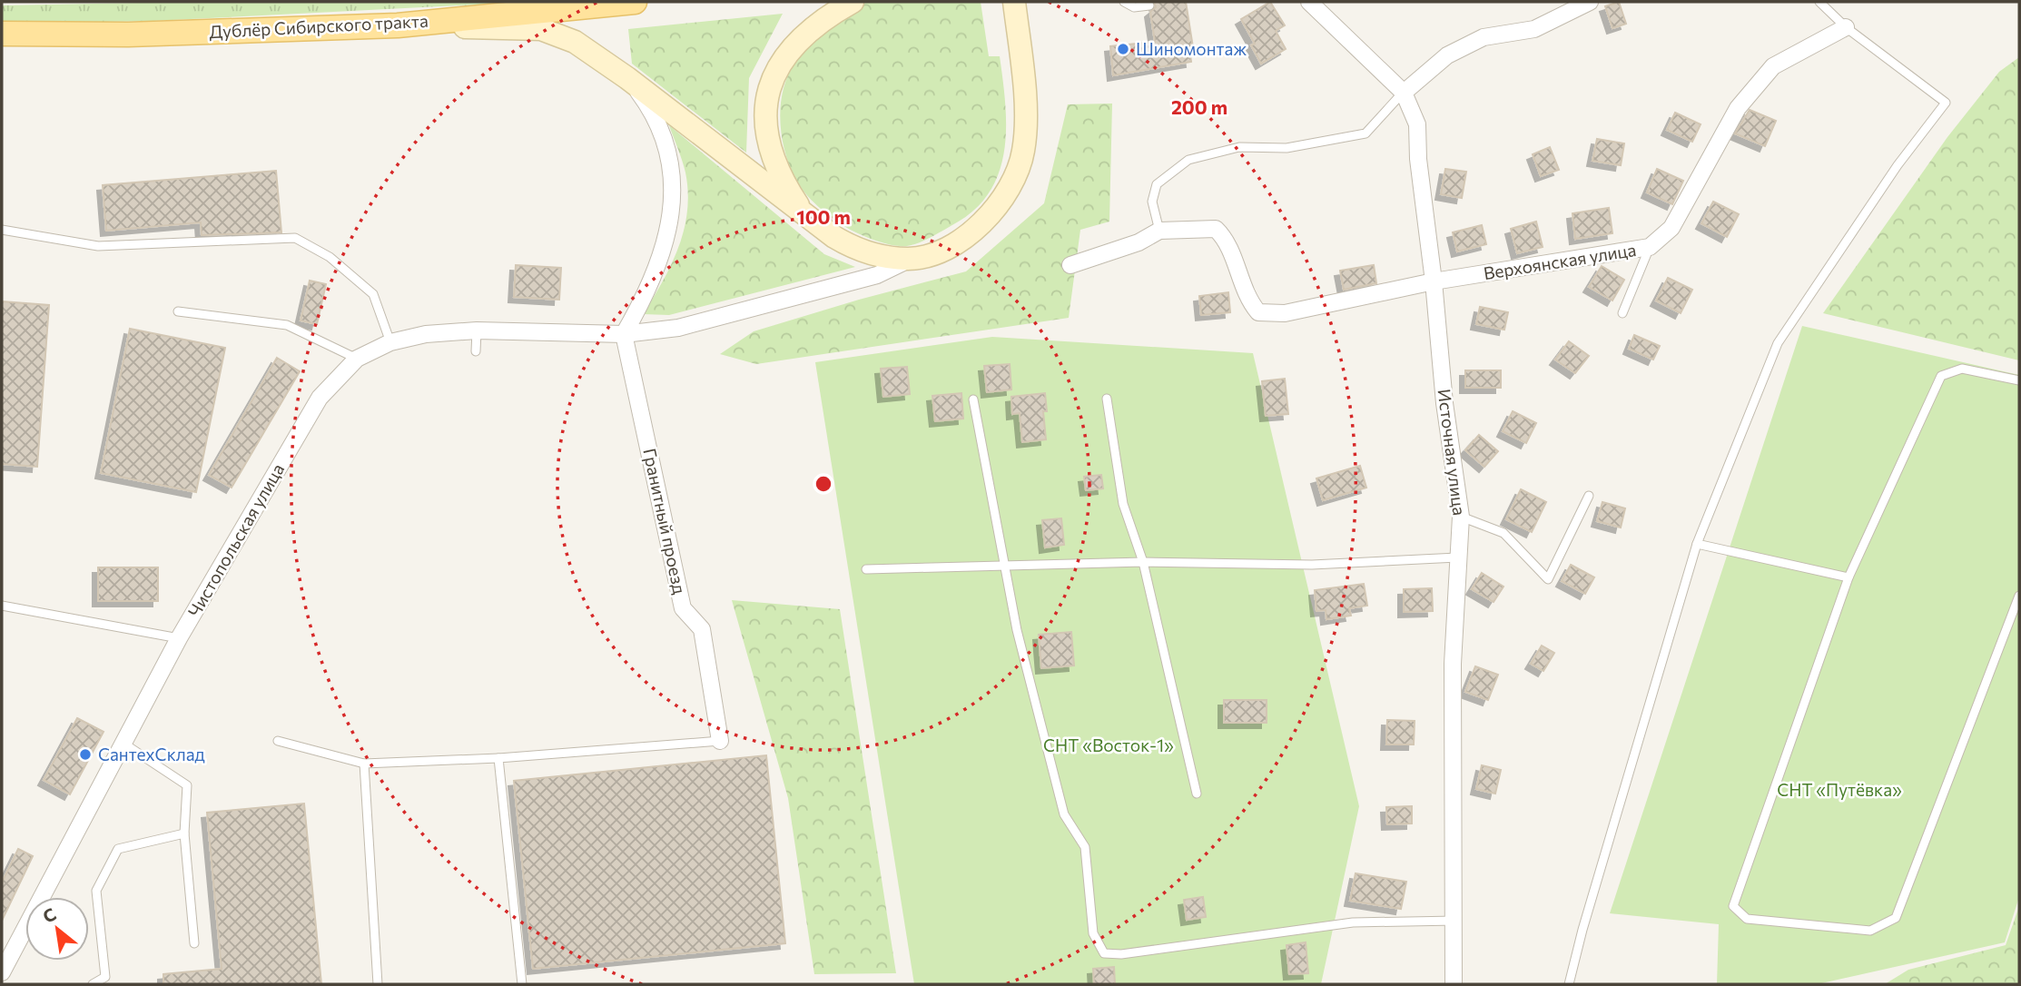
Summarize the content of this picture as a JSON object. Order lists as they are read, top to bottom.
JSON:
{
  "streets": {
    "main road": ["Дублёр Сибирского тракта"],
    "street": [
      "Верхоянская улица",
      "Источная улица",
      "Гранитный проезд",
      "Чистопольская улица"
    ]
  },
  "crossings": [
    ["Верхоянская улица", "Источная улица"],
    ["Гранитный проезд", "Чистопольская улица"]
  ],
  "parks": ["СНТ «Восток-1»", "СНТ «Путёвка»"],
  "places": ["Шиномонтаж", "СантехСклад"],
  "north": "top left",
  "rings": ["200 m", "100 m"]
}
